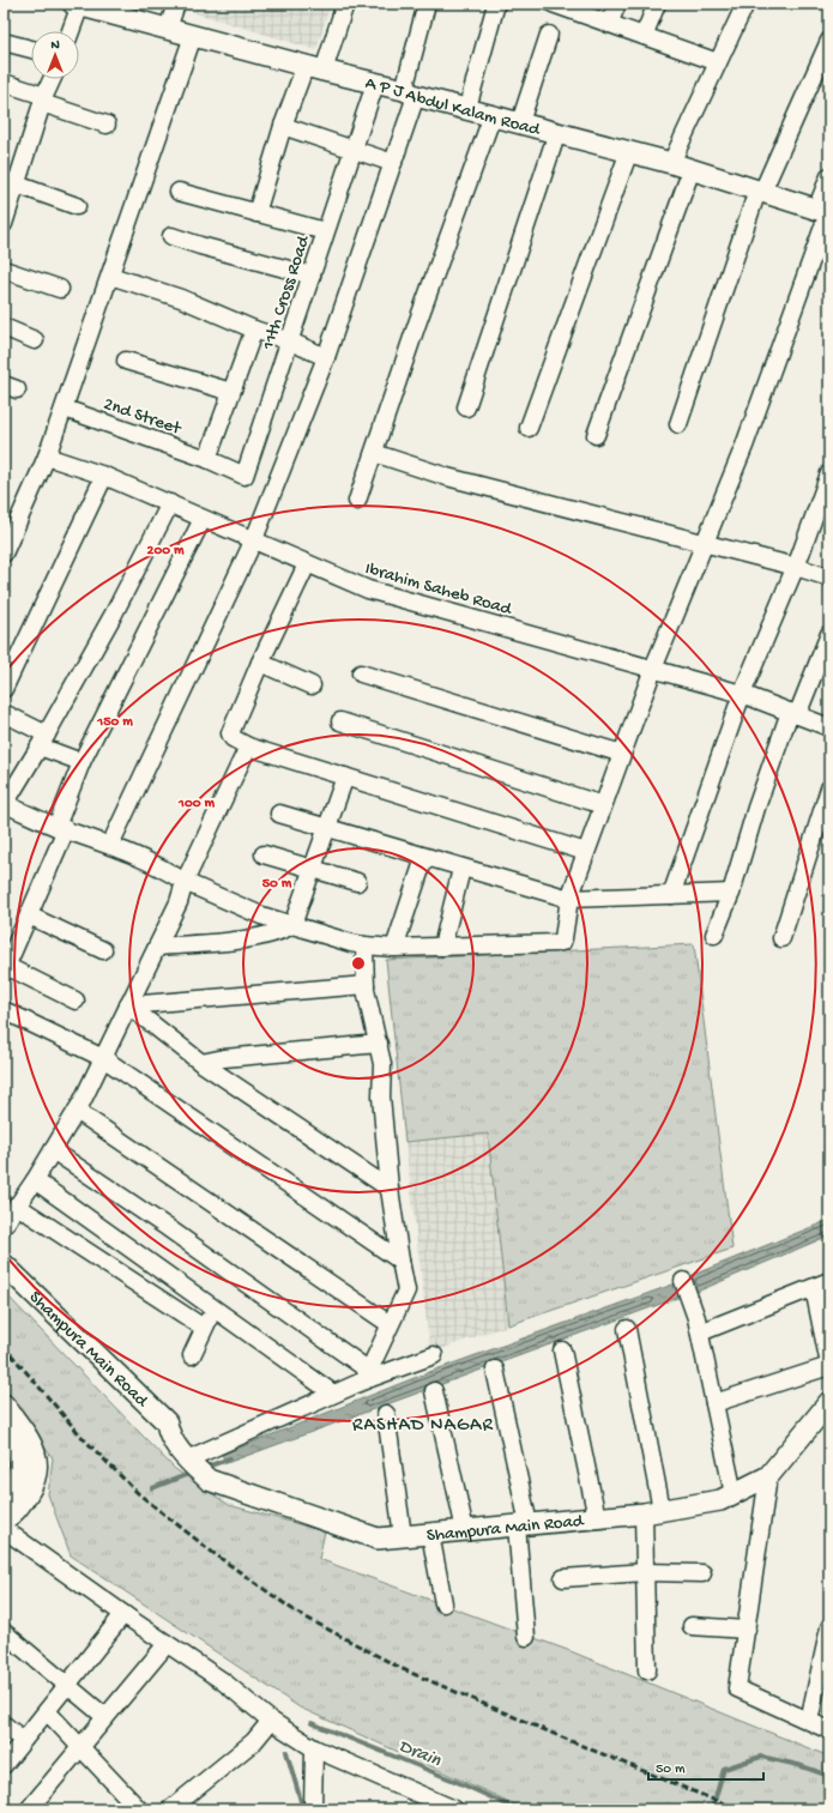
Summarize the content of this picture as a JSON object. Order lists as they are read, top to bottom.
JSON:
{
  "streets": {
    "street": [
      "A P J Abdul Kalam Road",
      "11th Cross Road",
      "2nd Street",
      "Ibrahim Saheb Road",
      "Shampura Main Road"
    ]
  },
  "crossings": [
    ["A P J Abdul Kalam Road", "11th Cross Road"],
    ["11th Cross Road", "2nd Street"]
  ],
  "districts": ["RASHAD NAGAR"],
  "water": ["Drain"],
  "scale_bar": "50 m",
  "north": "top",
  "rings": [
    "200 m",
    "150 m",
    "100 m",
    "50 m"
  ]
}
